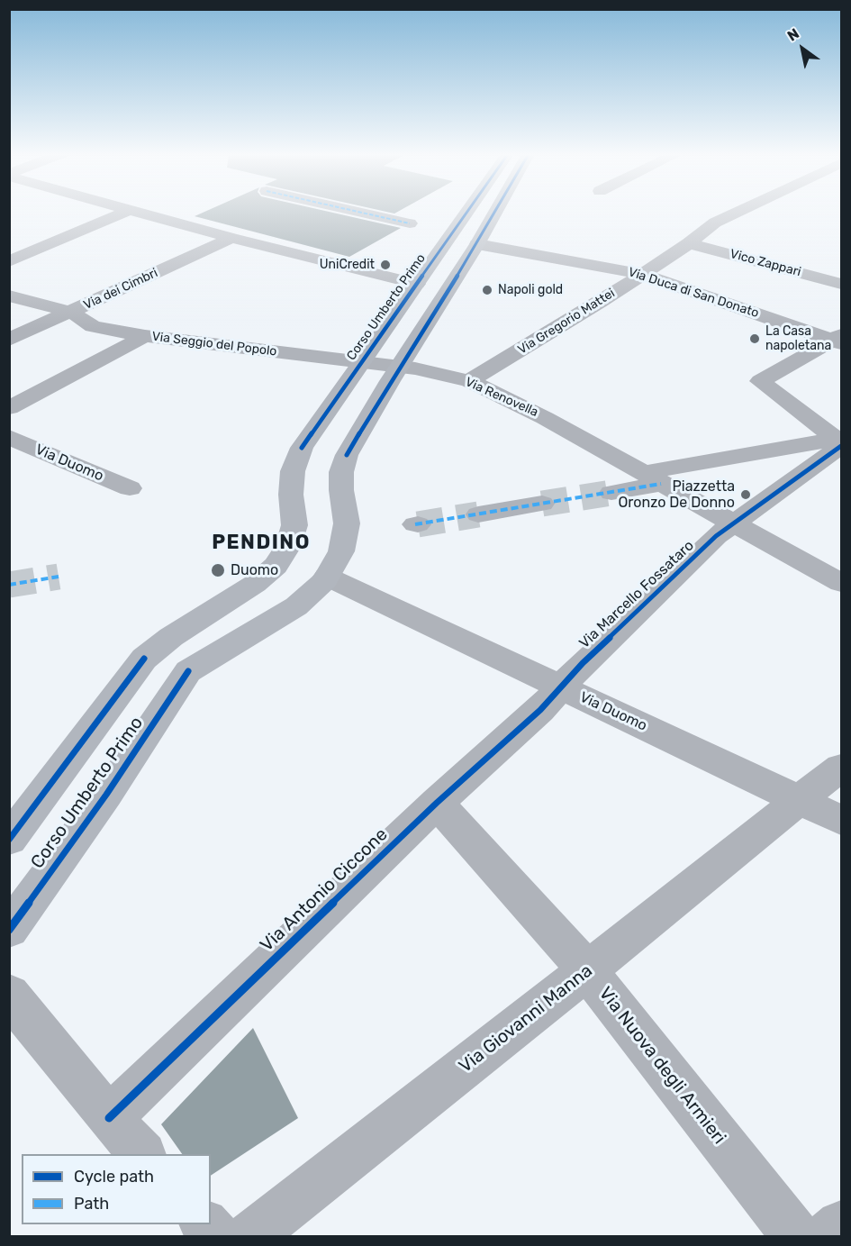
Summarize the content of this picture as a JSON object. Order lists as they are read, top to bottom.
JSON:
{
  "streets": {
    "main road": ["Corso Umberto Primo"],
    "street": [
      "Vico Zappari",
      "Via dei Cimbri",
      "Via Duca di San Donato",
      "Via Gregorio Mattei",
      "Via Seggio del Popolo",
      "Via Renovella",
      "Via Duomo",
      "Via Marcello Fossataro",
      "Via Antonio Ciccone",
      "Via Giovanni Manna",
      "Via Nuova degli Armieri"
    ]
  },
  "crossings": [
    ["Vico Zappari", "Via Gregorio Mattei"],
    ["Via dei Cimbri", "Via Seggio del Popolo"],
    ["Via Duca di San Donato", "Via Gregorio Mattei"],
    ["Corso Umberto Primo", "Via Seggio del Popolo"],
    ["Corso Umberto Primo", "Via Renovella"],
    ["Corso Umberto Primo", "Via Duomo"],
    ["Via Gregorio Mattei", "Via Renovella"],
    ["Via Seggio del Popolo", "Via Renovella"],
    ["Via Renovella", "Via Marcello Fossataro"],
    ["Via Duomo", "Via Marcello Fossataro"],
    ["Via Duomo", "Via Antonio Ciccone"],
    ["Via Duomo", "Via Giovanni Manna"],
    ["Via Marcello Fossataro", "Via Antonio Ciccone"],
    ["Via Antonio Ciccone", "Via Nuova degli Armieri"],
    ["Via Giovanni Manna", "Via Nuova degli Armieri"]
  ],
  "districts": ["PENDINO"],
  "places": [
    "UniCredit",
    "Napoli gold",
    "La Casa napoletana",
    "Piazzetta Oronzo De Donno",
    "Duomo"
  ],
  "legend": ["Cycle path", "Path"],
  "north": "top left"
}
